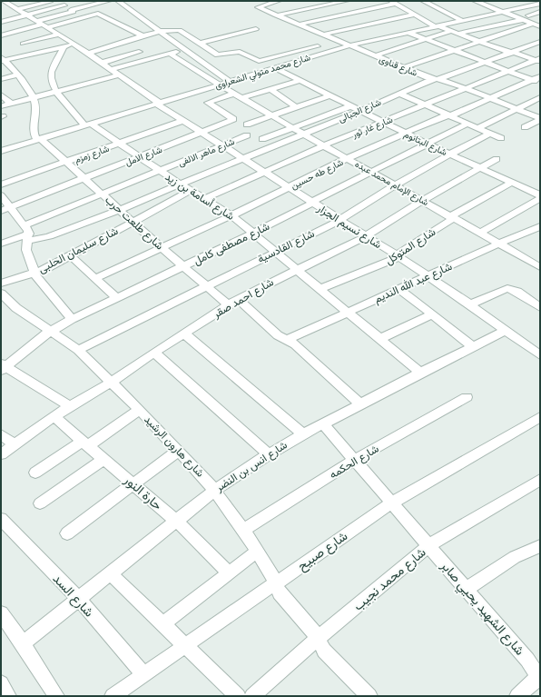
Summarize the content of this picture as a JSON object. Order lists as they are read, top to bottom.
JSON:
{
  "streets": {
    "street": [
      "شارع قناوى",
      "شارع محمد متولي الشعراوى",
      "شارع الجبالى",
      "شارع غار ثور",
      "شارع البتانوم",
      "شارع ماهر الالفى",
      "شارع زمزم",
      "شارع الامل",
      "شارع طه حسين",
      "شارع الإمام محمد عبده",
      "شارع أسامة بن زيد",
      "شارع طلعت حرب",
      "شارع نسيم الجزار",
      "شارع مصطفى كامل",
      "شارع القادسية",
      "شارع المتوكل",
      "شارع سليمان الحلبى",
      "شارع عبد الله النديم",
      "شارع احمد صقر",
      "شارع هارون الرشيد",
      "شارع الحكمه",
      "شارع انس بن النضر",
      "حارة النور",
      "شارع صبيح",
      "شارع محمد نجيب",
      "شارع السد",
      "شارع الشهيد يحيي صابر"
    ]
  },
  "crossings": [
    ["شارع قناوى", "شارع محمد متولي الشعراوى"],
    ["شارع قناوى", "شارع الجبالى"],
    ["شارع قناوى", "شارع غار ثور"],
    ["شارع قناوى", "شارع طه حسين"],
    ["شارع محمد متولي الشعراوى", "شارع البتانوم"],
    ["شارع محمد متولي الشعراوى", "شارع الإمام محمد عبده"],
    ["شارع محمد متولي الشعراوى", "شارع أسامة بن زيد"],
    ["شارع محمد متولي الشعراوى", "شارع طلعت حرب"],
    ["شارع محمد متولي الشعراوى", "شارع نسيم الجزار"],
    ["شارع الجبالى", "شارع البتانوم"],
    ["شارع الجبالى", "شارع ماهر الالفى"],
    ["شارع الجبالى", "شارع الإمام محمد عبده"],
    ["شارع الجبالى", "شارع أسامة بن زيد"],
    ["شارع الجبالى", "شارع طلعت حرب"],
    ["شارع الجبالى", "شارع نسيم الجزار"],
    ["شارع غار ثور", "شارع البتانوم"],
    ["شارع غار ثور", "شارع الإمام محمد عبده"],
    ["شارع غار ثور", "شارع أسامة بن زيد"],
    ["شارع غار ثور", "شارع نسيم الجزار"],
    ["شارع البتانوم", "شارع طه حسين"],
    ["شارع البتانوم", "شارع مصطفى كامل"],
    ["شارع البتانوم", "شارع القادسية"],
    ["شارع البتانوم", "شارع المتوكل"],
    ["شارع البتانوم", "شارع احمد صقر"],
    ["شارع ماهر الالفى", "شارع أسامة بن زيد"],
    ["شارع ماهر الالفى", "شارع طلعت حرب"],
    ["شارع ماهر الالفى", "شارع نسيم الجزار"],
    ["شارع زمزم", "شارع أسامة بن زيد"],
    ["شارع زمزم", "شارع طلعت حرب"],
    ["شارع زمزم", "شارع نسيم الجزار"],
    ["شارع الامل", "شارع الإمام محمد عبده"],
    ["شارع الامل", "شارع أسامة بن زيد"],
    ["شارع الامل", "شارع طلعت حرب"],
    ["شارع الامل", "شارع نسيم الجزار"],
    ["شارع طه حسين", "شارع الإمام محمد عبده"],
    ["شارع طه حسين", "شارع أسامة بن زيد"],
    ["شارع طه حسين", "شارع طلعت حرب"],
    ["شارع طه حسين", "شارع نسيم الجزار"],
    ["شارع الإمام محمد عبده", "شارع مصطفى كامل"],
    ["شارع الإمام محمد عبده", "شارع القادسية"],
    ["شارع الإمام محمد عبده", "شارع المتوكل"],
    ["شارع الإمام محمد عبده", "شارع عبد الله النديم"],
    ["شارع الإمام محمد عبده", "شارع احمد صقر"],
    ["شارع أسامة بن زيد", "شارع مصطفى كامل"],
    ["شارع أسامة بن زيد", "شارع القادسية"],
    ["شارع أسامة بن زيد", "شارع المتوكل"],
    ["شارع أسامة بن زيد", "شارع سليمان الحلبى"],
    ["شارع أسامة بن زيد", "شارع عبد الله النديم"],
    ["شارع أسامة بن زيد", "شارع احمد صقر"],
    ["شارع أسامة بن زيد", "شارع انس بن النضر"],
    ["شارع طلعت حرب", "شارع مصطفى كامل"],
    ["شارع طلعت حرب", "شارع القادسية"],
    ["شارع طلعت حرب", "شارع سليمان الحلبى"],
    ["شارع طلعت حرب", "شارع احمد صقر"],
    ["شارع نسيم الجزار", "شارع مصطفى كامل"],
    ["شارع نسيم الجزار", "شارع القادسية"],
    ["شارع نسيم الجزار", "شارع المتوكل"],
    ["شارع نسيم الجزار", "شارع عبد الله النديم"],
    ["شارع نسيم الجزار", "شارع احمد صقر"],
    ["شارع نسيم الجزار", "شارع انس بن النضر"],
    ["شارع مصطفى كامل", "شارع هارون الرشيد"],
    ["شارع القادسية", "شارع هارون الرشيد"],
    ["شارع احمد صقر", "شارع هارون الرشيد"],
    ["شارع احمد صقر", "حارة النور"],
    ["شارع هارون الرشيد", "شارع الحكمه"],
    ["شارع هارون الرشيد", "شارع انس بن النضر"],
    ["شارع هارون الرشيد", "شارع صبيح"],
    ["شارع هارون الرشيد", "شارع محمد نجيب"],
    ["شارع الحكمه", "شارع الشهيد يحيي صابر"],
    ["شارع انس بن النضر", "حارة النور"],
    ["شارع انس بن النضر", "شارع السد"],
    ["شارع انس بن النضر", "شارع الشهيد يحيي صابر"],
    ["شارع صبيح", "شارع السد"],
    ["شارع صبيح", "شارع الشهيد يحيي صابر"],
    ["شارع محمد نجيب", "شارع الشهيد يحيي صابر"]
  ]
}
